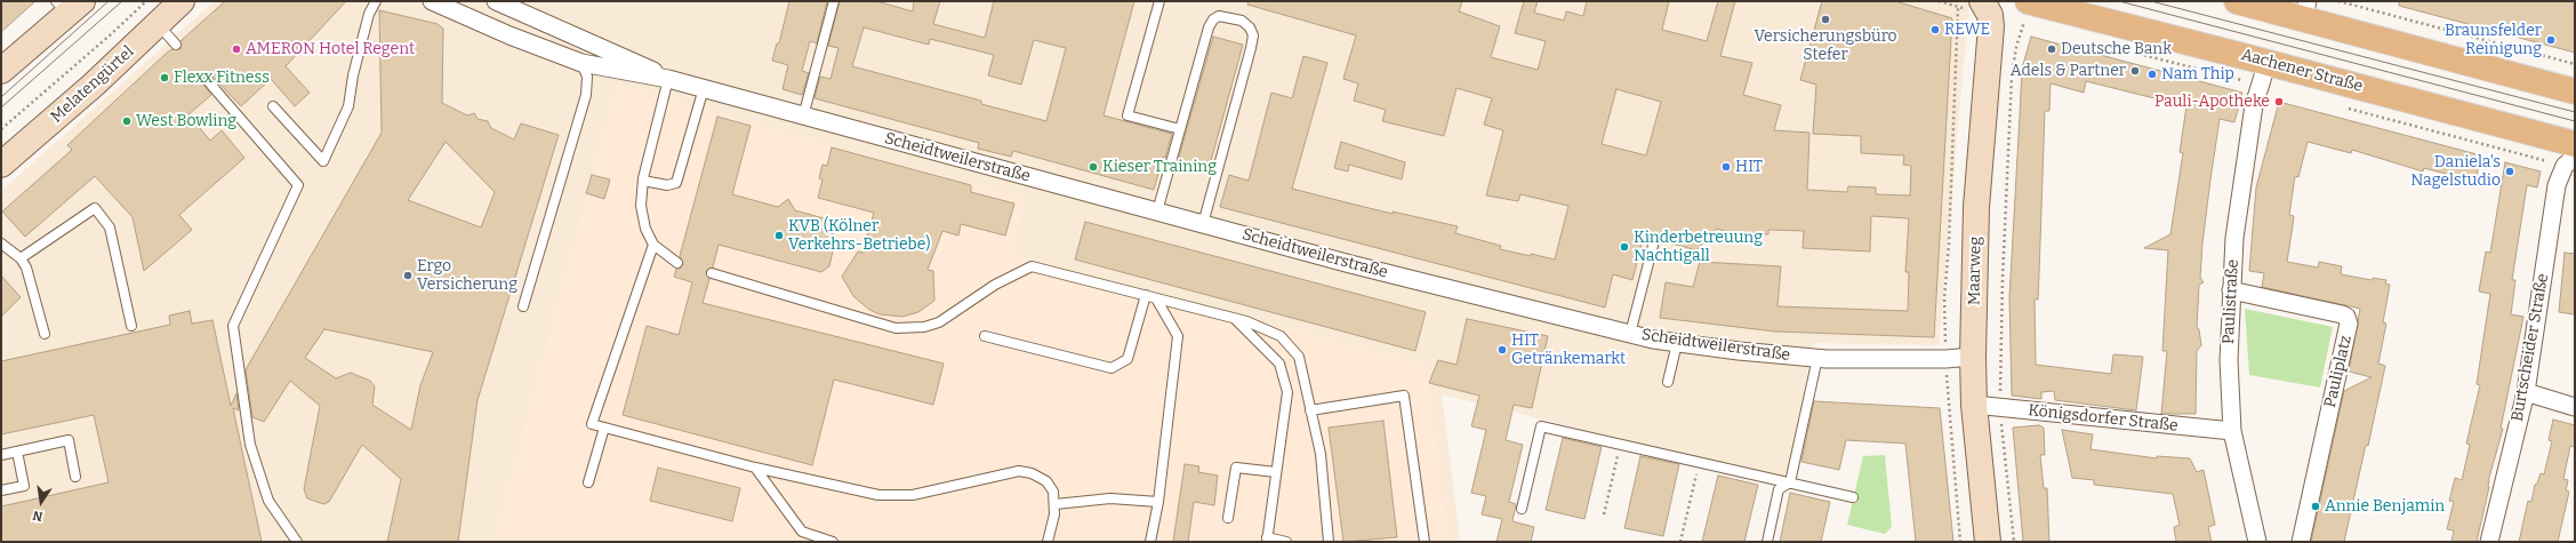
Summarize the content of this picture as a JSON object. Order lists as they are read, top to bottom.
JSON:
{
  "streets": {
    "main road": ["Aachener Straße", "Melatengürtel", "Maarweg"],
    "street": [
      "Scheidtweilerstraße",
      "Paulistraße",
      "Burtscheider Straße",
      "Pauliplatz",
      "Königsdorfer Straße"
    ]
  },
  "crossings": [
    ["Aachener Straße", "Paulistraße"],
    ["Aachener Straße", "Burtscheider Straße"],
    ["Scheidtweilerstraße", "Maarweg"],
    ["Maarweg", "Königsdorfer Straße"],
    ["Paulistraße", "Pauliplatz"],
    ["Paulistraße", "Königsdorfer Straße"]
  ],
  "places": [
    "Versicherungsbüro Stefer",
    "REWE",
    "Braunsfelder Reinigung",
    "AMERON Hotel Regent",
    "Deutsche Bank",
    "Adels & Partner",
    "Nam Thip",
    "Flexx Fitness",
    "Pauli-Apotheke",
    "West Bowling",
    "Kieser Training",
    "HIT",
    "Daniela's Nagelstudio",
    "KVB (Kölner Verkehrs-Betriebe)",
    "Kinderbetreuung Nachtigall",
    "Ergo Versicherung",
    "HIT Getränkemarkt",
    "Annie Benjamin"
  ],
  "north": "bottom"
}
